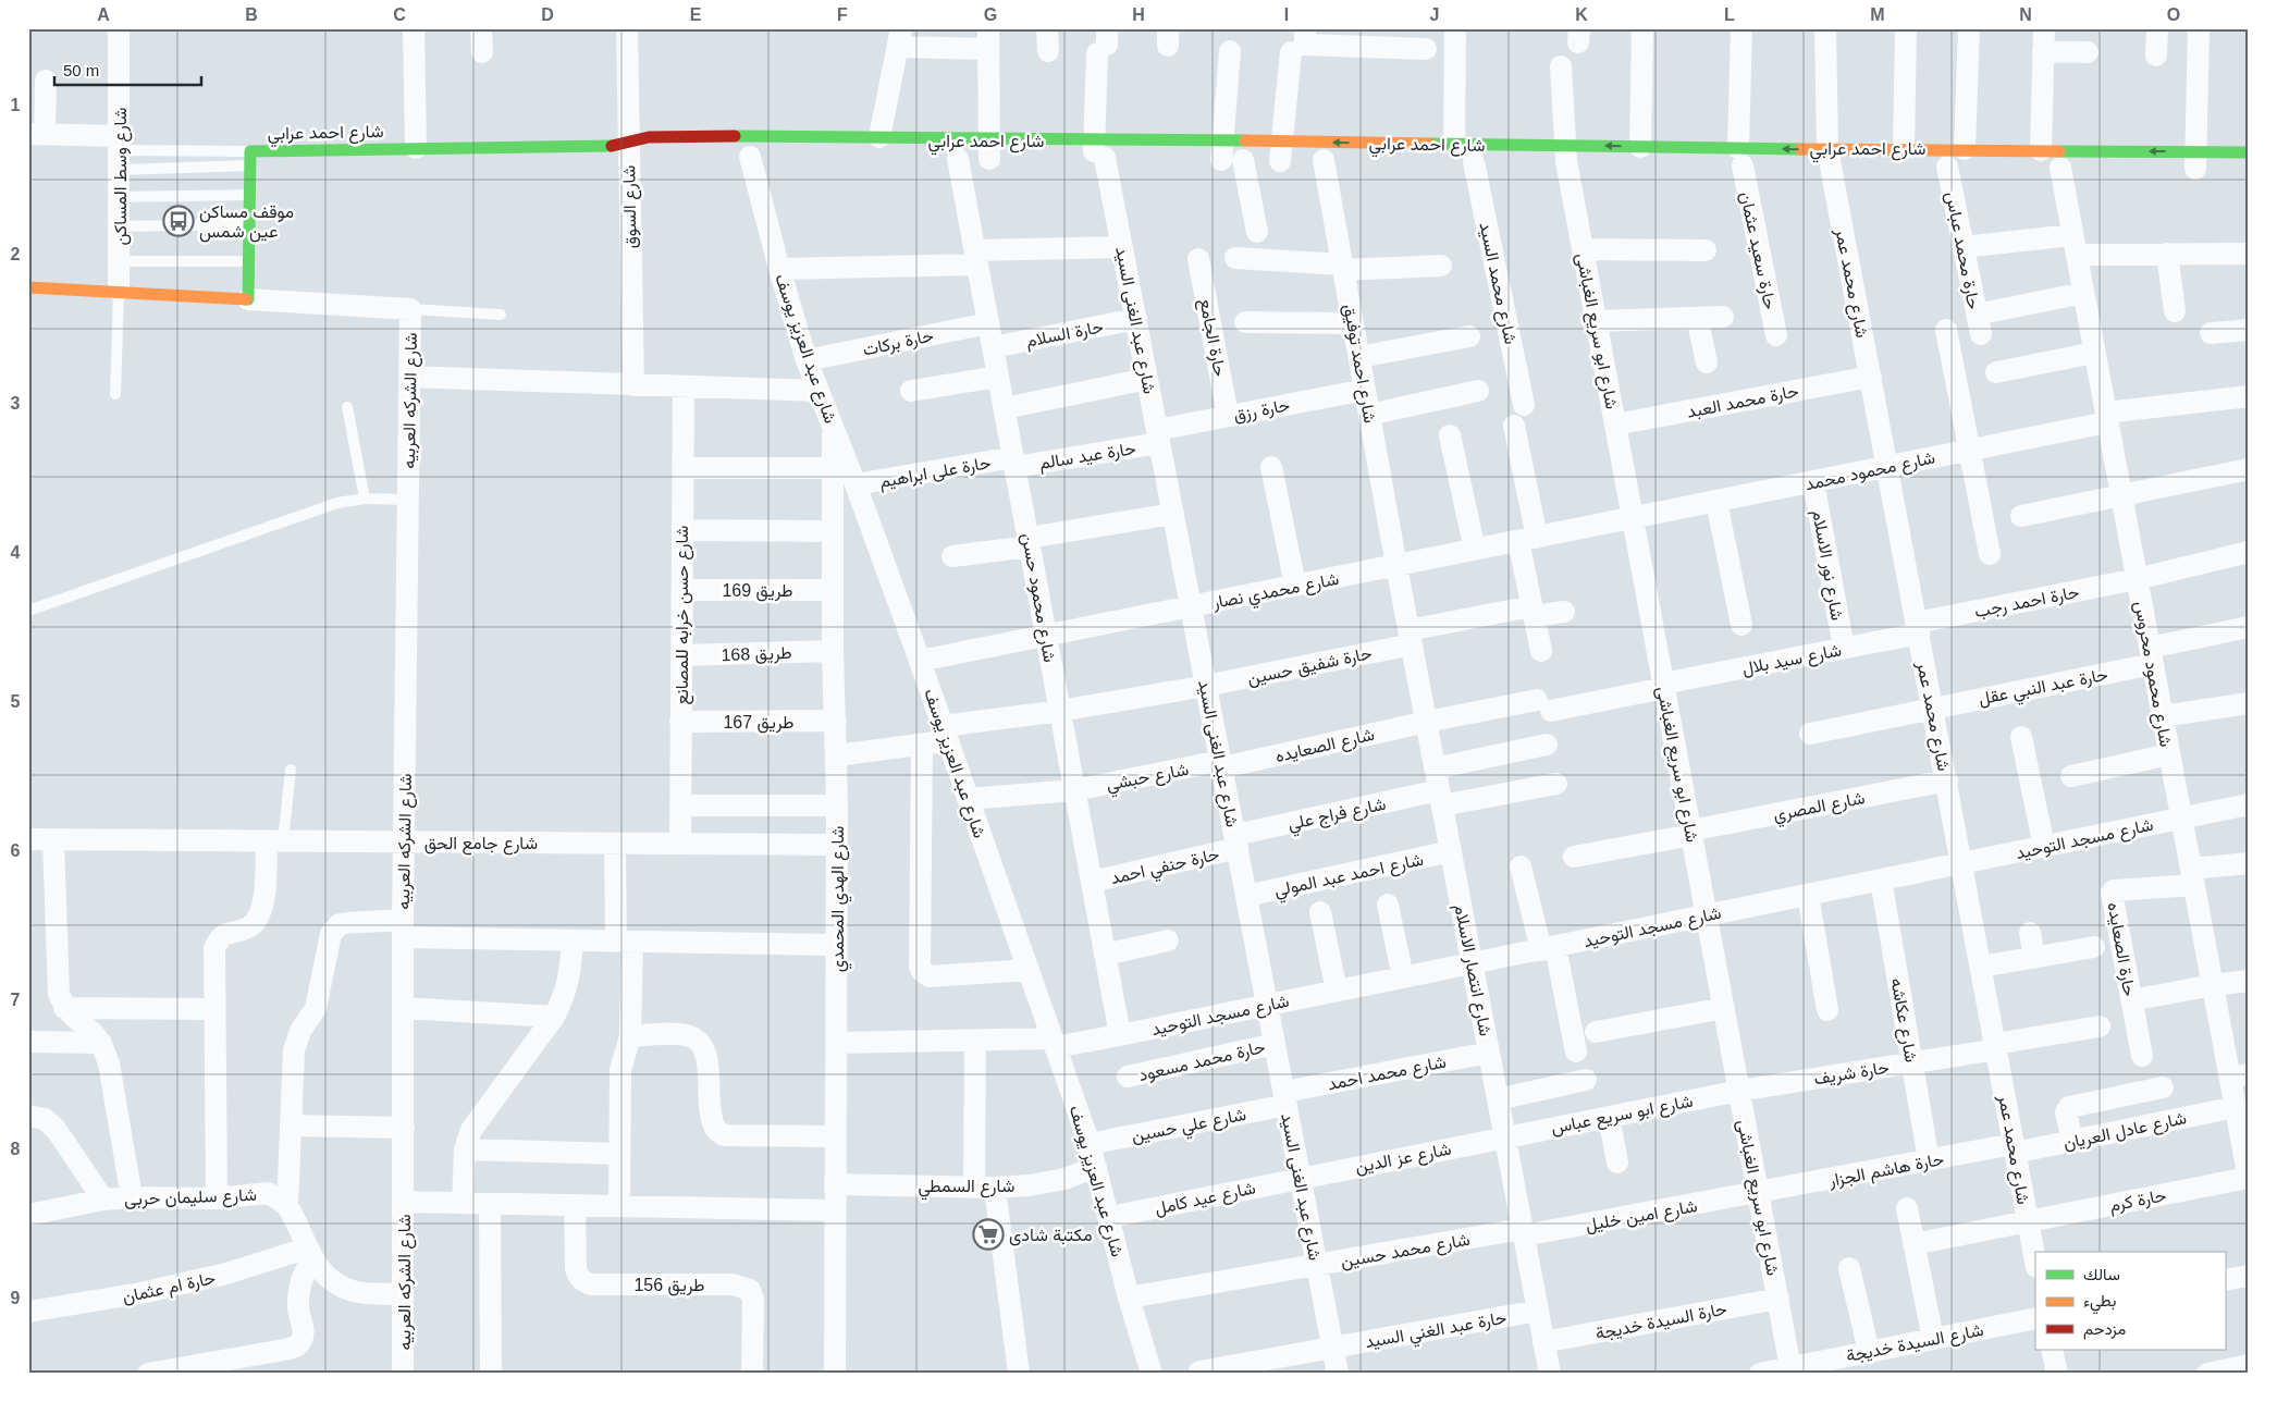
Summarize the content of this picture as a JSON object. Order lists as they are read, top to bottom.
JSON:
{
  "streets": {
    "street": [
      "شارع احمد عرابي",
      "شارع وسط المساكن",
      "شارع السوق",
      "حارة سعيد عثمان",
      "حارة محمد عباس",
      "شارع محمد السيد",
      "شارع محمد عمر",
      "شارع عبد الغنى السيد",
      "شارع ابو سريع الغباشى",
      "حارة السلام",
      "حارة الجامع",
      "حارة بركات",
      "شارع عبد العزيز يوسف",
      "شارع احمد توفيق",
      "شارع الشركه العربيه",
      "حارة محمد العبد",
      "حارة رزق",
      "حارة عيد سالم",
      "شارع محمود محمد",
      "حارة على ابراهيم",
      "شارع نور الاسلام",
      "طريق 169",
      "شارع محمدي نصار",
      "شارع محمود حسن",
      "حارة احمد رجب",
      "شارع حسن خرابه للمصانع",
      "طريق 168",
      "شارع سيد بلال",
      "حارة شفيق حسين",
      "شارع محمود محروس",
      "حارة عبد النبي عقل",
      "طريق 167",
      "شارع الصعايده",
      "شارع حبشي",
      "شارع المصري",
      "شارع فراج علي",
      "شارع مسجد التوحيد",
      "شارع جامع الحق",
      "حارة حنفي احمد",
      "شارع احمد عبد المولي",
      "شارع الهدي المحمدي",
      "حارة الصعايده",
      "شارع انتصار الاسلام",
      "شارع عكاشه",
      "حارة محمد مسعود",
      "شارع محمد احمد",
      "حارة شريف",
      "شارع ابو سريع عباس",
      "شارع علي حسين",
      "شارع عادل العريان",
      "شارع عز الدين",
      "حارة هاشم الجزار",
      "شارع السمطي",
      "شارع سليمان حربى",
      "شارع عيد كامل",
      "حارة كرم",
      "شارع امين خليل",
      "شارع محمد حسين",
      "طريق 156",
      "حارة ام عثمان",
      "حارة السيدة خديجة",
      "حارة عبد الغني السيد",
      "شارع السيدة خديجة"
    ]
  },
  "crossings": [
    ["شارع احمد عرابي", "شارع السوق"],
    ["شارع احمد عرابي", "حارة سعيد عثمان"],
    ["شارع احمد عرابي", "حارة محمد عباس"],
    ["شارع احمد عرابي", "شارع محمد السيد"],
    ["شارع احمد عرابي", "شارع محمد عمر"],
    ["شارع احمد عرابي", "شارع عبد الغنى السيد"],
    ["شارع احمد عرابي", "شارع ابو سريع الغباشى"],
    ["شارع احمد عرابي", "شارع محمود حسن"],
    ["شارع احمد عرابي", "شارع محمود محروس"],
    ["حارة محمد عباس", "شارع محمود محروس"],
    ["شارع محمد عمر", "حارة محمد العبد"],
    ["شارع محمد عمر", "شارع محمود محمد"],
    ["شارع محمد عمر", "حارة احمد رجب"],
    ["شارع محمد عمر", "شارع سيد بلال"],
    ["شارع محمد عمر", "حارة عبد النبي عقل"],
    ["شارع محمد عمر", "شارع المصري"],
    ["شارع محمد عمر", "شارع مسجد التوحيد"],
    ["شارع محمد عمر", "حارة شريف"],
    ["شارع محمد عمر", "شارع عادل العريان"],
    ["شارع محمد عمر", "حارة هاشم الجزار"],
    ["شارع محمد عمر", "حارة كرم"],
    ["شارع عبد الغنى السيد", "حارة السلام"],
    ["شارع عبد الغنى السيد", "حارة رزق"],
    ["شارع عبد الغنى السيد", "حارة عيد سالم"],
    ["شارع عبد الغنى السيد", "شارع محمدي نصار"],
    ["شارع عبد الغنى السيد", "حارة شفيق حسين"],
    ["شارع عبد الغنى السيد", "شارع الصعايده"],
    ["شارع عبد الغنى السيد", "شارع حبشي"],
    ["شارع عبد الغنى السيد", "شارع فراج علي"],
    ["شارع عبد الغنى السيد", "شارع مسجد التوحيد"],
    ["شارع عبد الغنى السيد", "حارة حنفي احمد"],
    ["شارع عبد الغنى السيد", "شارع احمد عبد المولي"],
    ["شارع عبد الغنى السيد", "حارة محمد مسعود"],
    ["شارع عبد الغنى السيد", "شارع محمد احمد"],
    ["شارع عبد الغنى السيد", "شارع علي حسين"],
    ["شارع عبد الغنى السيد", "شارع عز الدين"],
    ["شارع عبد الغنى السيد", "شارع عيد كامل"],
    ["شارع عبد الغنى السيد", "شارع محمد حسين"],
    ["شارع عبد الغنى السيد", "حارة عبد الغني السيد"],
    ["شارع ابو سريع الغباشى", "حارة محمد العبد"],
    ["شارع ابو سريع الغباشى", "شارع محمود محمد"],
    ["شارع ابو سريع الغباشى", "شارع محمدي نصار"],
    ["شارع ابو سريع الغباشى", "شارع سيد بلال"],
    ["شارع ابو سريع الغباشى", "شارع المصري"],
    ["شارع ابو سريع الغباشى", "شارع مسجد التوحيد"],
    ["شارع ابو سريع الغباشى", "حارة شريف"],
    ["شارع ابو سريع الغباشى", "شارع ابو سريع عباس"],
    ["شارع ابو سريع الغباشى", "حارة هاشم الجزار"],
    ["شارع ابو سريع الغباشى", "شارع امين خليل"],
    ["شارع ابو سريع الغباشى", "حارة السيدة خديجة"],
    ["شارع ابو سريع الغباشى", "شارع السيدة خديجة"],
    ["حارة السلام", "شارع محمود حسن"],
    ["حارة الجامع", "حارة رزق"],
    ["حارة بركات", "شارع عبد العزيز يوسف"],
    ["حارة بركات", "شارع محمود حسن"],
    ["شارع عبد العزيز يوسف", "حارة على ابراهيم"],
    ["شارع عبد العزيز يوسف", "شارع محمدي نصار"],
    ["شارع عبد العزيز يوسف", "حارة شفيق حسين"],
    ["شارع عبد العزيز يوسف", "شارع حبشي"],
    ["شارع عبد العزيز يوسف", "شارع مسجد التوحيد"],
    ["شارع عبد العزيز يوسف", "شارع الهدي المحمدي"],
    ["شارع عبد العزيز يوسف", "شارع علي حسين"],
    ["شارع عبد العزيز يوسف", "شارع السمطي"],
    ["شارع عبد العزيز يوسف", "شارع عيد كامل"],
    ["شارع عبد العزيز يوسف", "شارع محمد حسين"],
    ["شارع احمد توفيق", "حارة رزق"],
    ["شارع احمد توفيق", "شارع محمدي نصار"],
    ["شارع احمد توفيق", "شارع انتصار الاسلام"],
    ["شارع الشركه العربيه", "شارع جامع الحق"],
    ["حارة رزق", "حارة عيد سالم"],
    ["حارة عيد سالم", "حارة على ابراهيم"],
    ["حارة عيد سالم", "شارع محمود حسن"],
    ["شارع محمود محمد", "شارع نور الاسلام"],
    ["شارع محمود محمد", "شارع محمدي نصار"],
    ["شارع محمود محمد", "شارع محمود محروس"],
    ["حارة على ابراهيم", "شارع محمود حسن"],
    ["شارع نور الاسلام", "شارع سيد بلال"],
    ["طريق 169", "شارع حسن خرابه للمصانع"],
    ["طريق 169", "شارع الهدي المحمدي"],
    ["شارع محمدي نصار", "شارع محمود حسن"],
    ["شارع محمدي نصار", "شارع انتصار الاسلام"],
    ["شارع محمود حسن", "حارة شفيق حسين"],
    ["شارع محمود حسن", "شارع حبشي"],
    ["شارع محمود حسن", "شارع مسجد التوحيد"],
    ["شارع محمود حسن", "حارة حنفي احمد"],
    ["حارة احمد رجب", "شارع سيد بلال"],
    ["حارة احمد رجب", "شارع محمود محروس"],
    ["شارع حسن خرابه للمصانع", "طريق 168"],
    ["شارع حسن خرابه للمصانع", "طريق 167"],
    ["شارع حسن خرابه للمصانع", "شارع جامع الحق"],
    ["طريق 168", "شارع الهدي المحمدي"],
    ["شارع سيد بلال", "شارع الصعايده"],
    ["حارة شفيق حسين", "شارع الهدي المحمدي"],
    ["حارة شفيق حسين", "شارع انتصار الاسلام"],
    ["شارع محمود محروس", "حارة عبد النبي عقل"],
    ["شارع محمود محروس", "شارع مسجد التوحيد"],
    ["شارع محمود محروس", "حارة الصعايده"],
    ["شارع محمود محروس", "شارع عادل العريان"],
    ["شارع محمود محروس", "حارة كرم"],
    ["طريق 167", "شارع الهدي المحمدي"],
    ["شارع الصعايده", "شارع حبشي"],
    ["شارع الصعايده", "شارع انتصار الاسلام"],
    ["شارع فراج علي", "حارة حنفي احمد"],
    ["شارع فراج علي", "شارع انتصار الاسلام"],
    ["شارع مسجد التوحيد", "شارع الهدي المحمدي"],
    ["شارع مسجد التوحيد", "شارع انتصار الاسلام"],
    ["شارع مسجد التوحيد", "شارع عكاشه"],
    ["شارع جامع الحق", "شارع الهدي المحمدي"],
    ["شارع احمد عبد المولي", "شارع انتصار الاسلام"],
    ["شارع الهدي المحمدي", "شارع السمطي"],
    ["شارع انتصار الاسلام", "شارع محمد احمد"],
    ["شارع انتصار الاسلام", "شارع ابو سريع عباس"],
    ["شارع انتصار الاسلام", "شارع عز الدين"],
    ["شارع انتصار الاسلام", "شارع امين خليل"],
    ["شارع انتصار الاسلام", "شارع محمد حسين"],
    ["شارع انتصار الاسلام", "حارة السيدة خديجة"],
    ["شارع انتصار الاسلام", "حارة عبد الغني السيد"],
    ["شارع عكاشه", "حارة شريف"],
    ["شارع عكاشه", "حارة هاشم الجزار"],
    ["شارع محمد احمد", "شارع علي حسين"],
    ["حارة شريف", "شارع ابو سريع عباس"],
    ["شارع ابو سريع عباس", "شارع عز الدين"],
    ["شارع عادل العريان", "حارة هاشم الجزار"],
    ["شارع عز الدين", "شارع عيد كامل"],
    ["حارة هاشم الجزار", "شارع امين خليل"],
    ["شارع امين خليل", "شارع محمد حسين"]
  ],
  "places": {
    "bus stop": ["موقف مساكن عين شمس"],
    "supermarket": ["مكتبة شادى"]
  },
  "legend": ["سالك", "بطيء", "مزدحم"],
  "scale_bar": "50 m",
  "grid": {
    "columns": [
      "A",
      "B",
      "C",
      "D",
      "E",
      "F",
      "G",
      "H",
      "I",
      "J",
      "K",
      "L",
      "M",
      "N",
      "O"
    ],
    "rows": [
      "1",
      "2",
      "3",
      "4",
      "5",
      "6",
      "7",
      "8",
      "9"
    ]
  }
}
